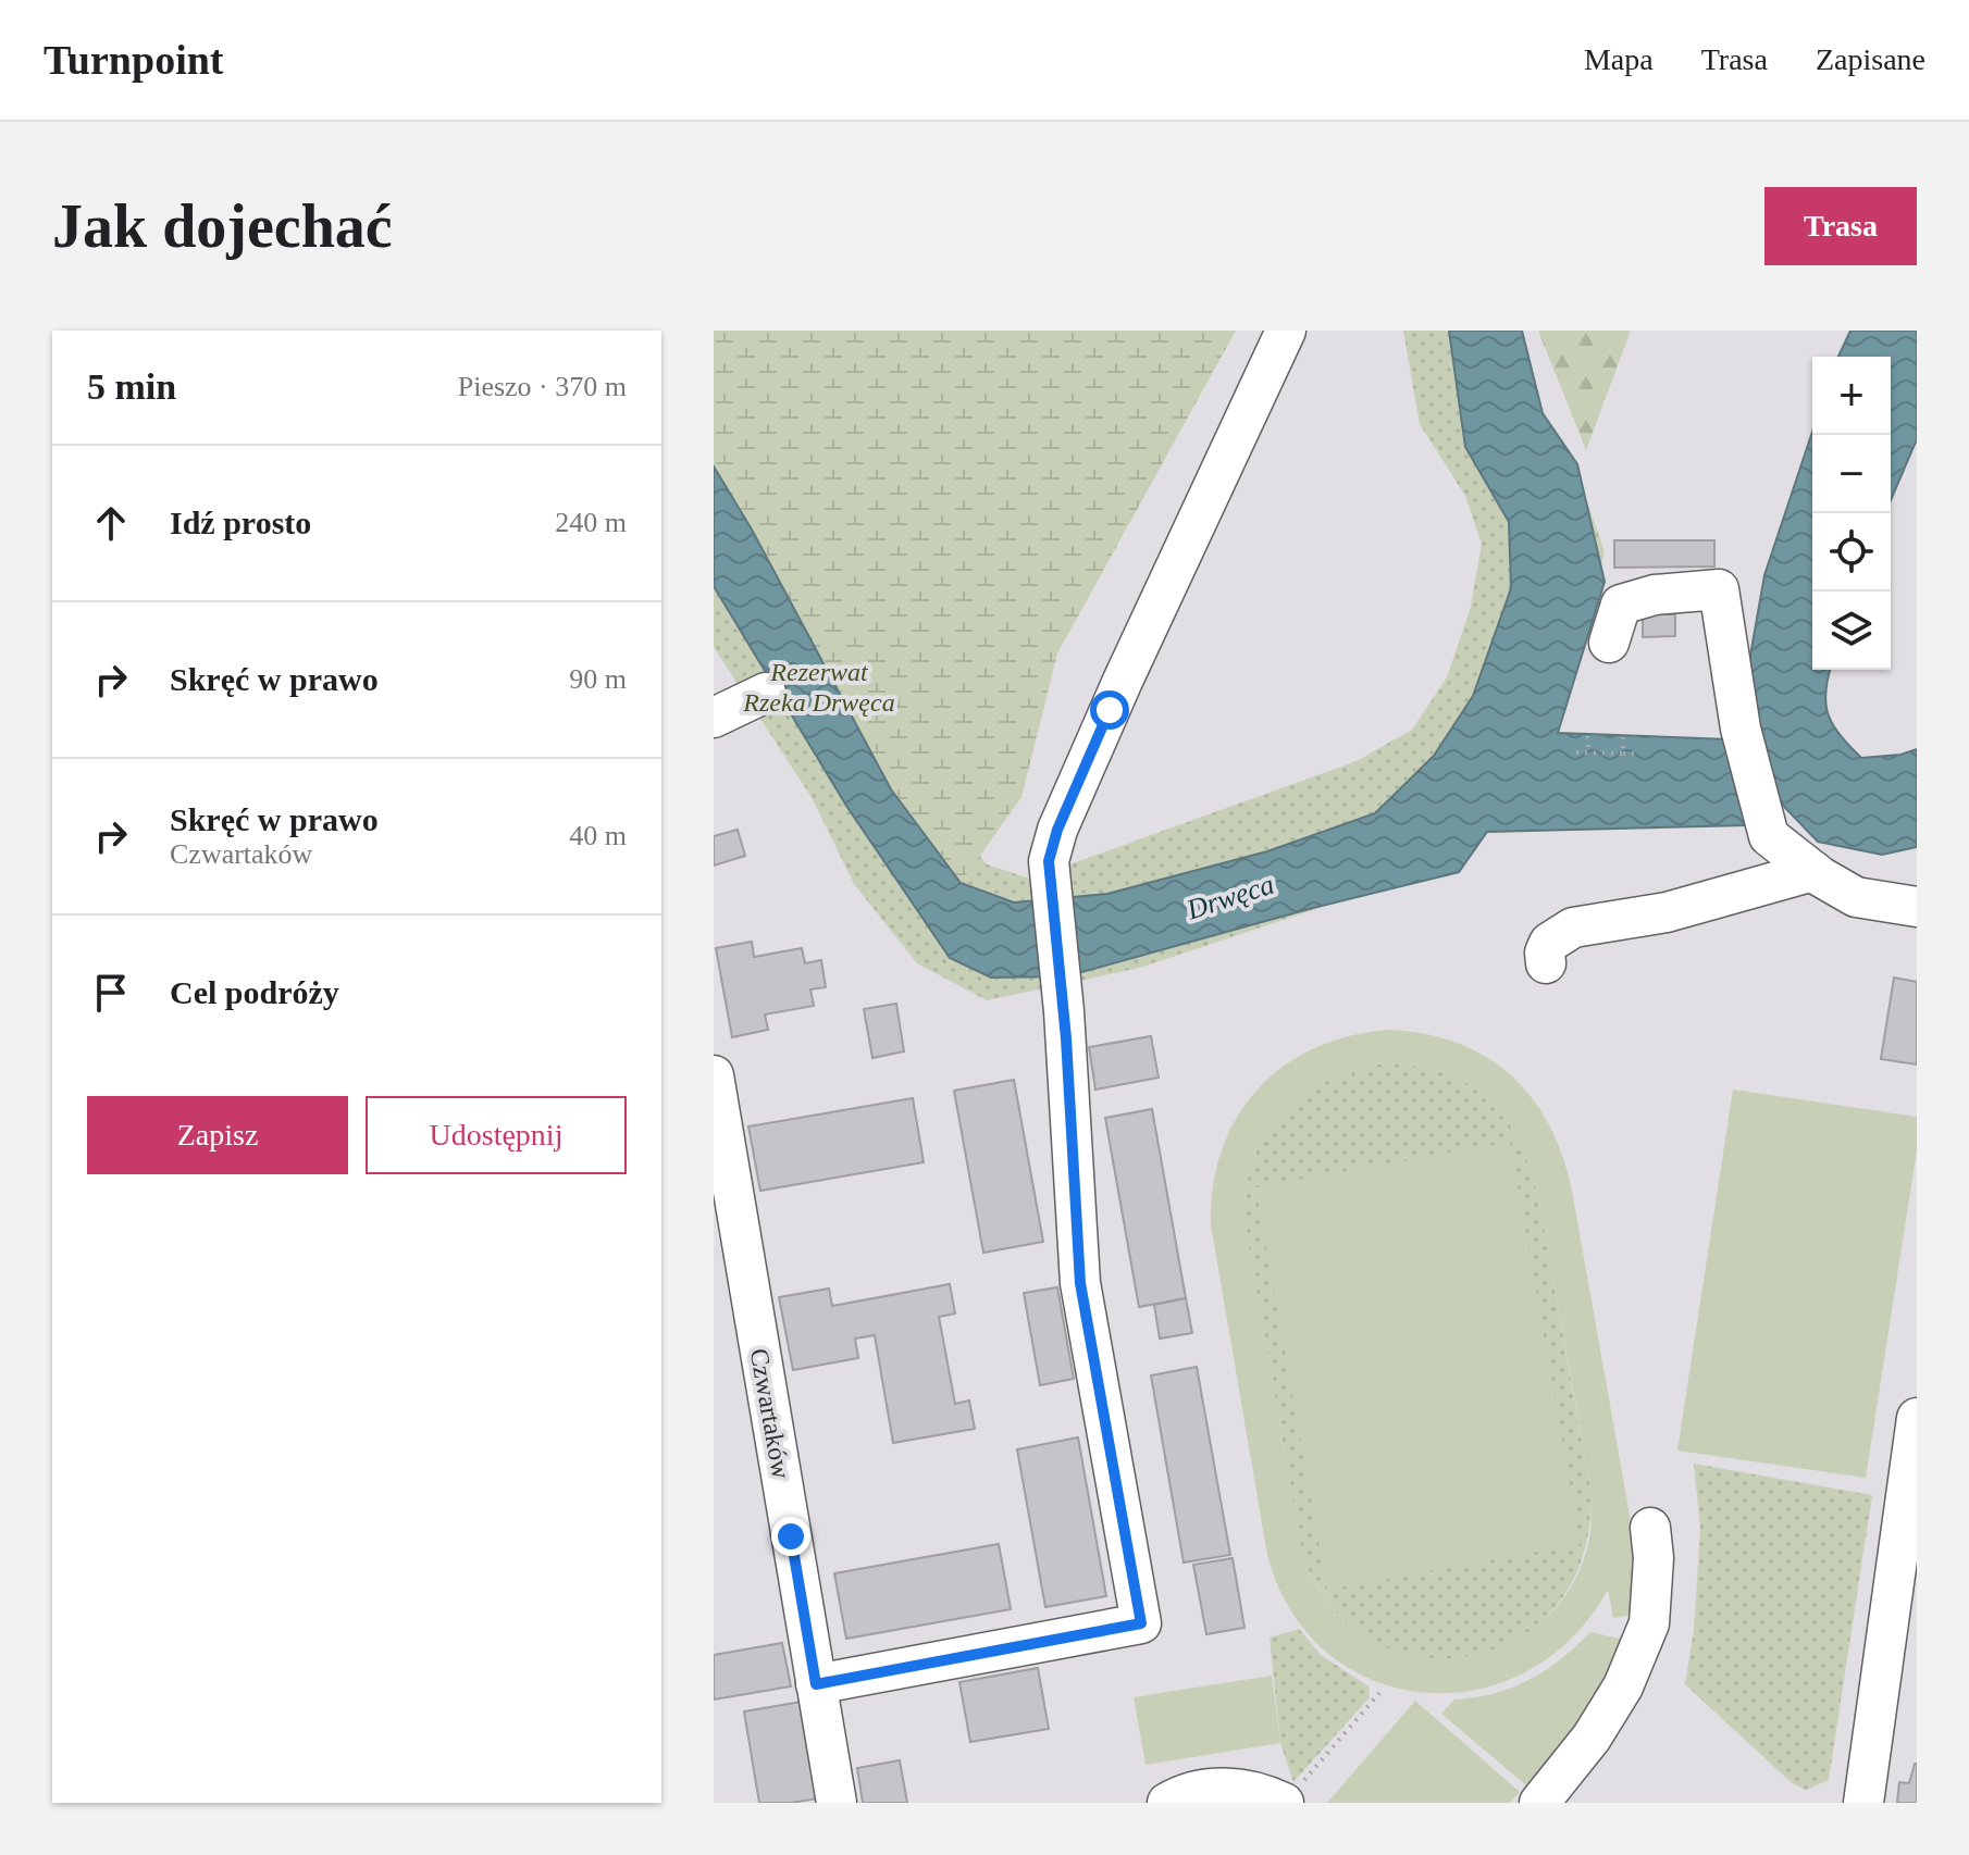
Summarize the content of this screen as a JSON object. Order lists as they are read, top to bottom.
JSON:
{
  "streets": {
    "street": ["Czwartaków"]
  },
  "water": ["Drwęca"],
  "parks": ["Rezerwat Rzeka Drwęca"],
  "page": {
    "header": "Turnpoint",
    "nav": ["Mapa", "Trasa", "Zapisane"],
    "buttons": [
      "Trasa",
      ["Zapisz", "Udostępnij"]
    ],
    "title": "Jak dojechać",
    "heading": ["5 min", "Pieszo · 370 m"],
    "map_buttons": ["+", "−"],
    "list": [
      ["Idź prosto", "240 m"],
      ["Skręć w prawo", "90 m"],
      ["Skręć w prawo", "Czwartaków", "40 m"],
      "Cel podróży"
    ]
  }
}
